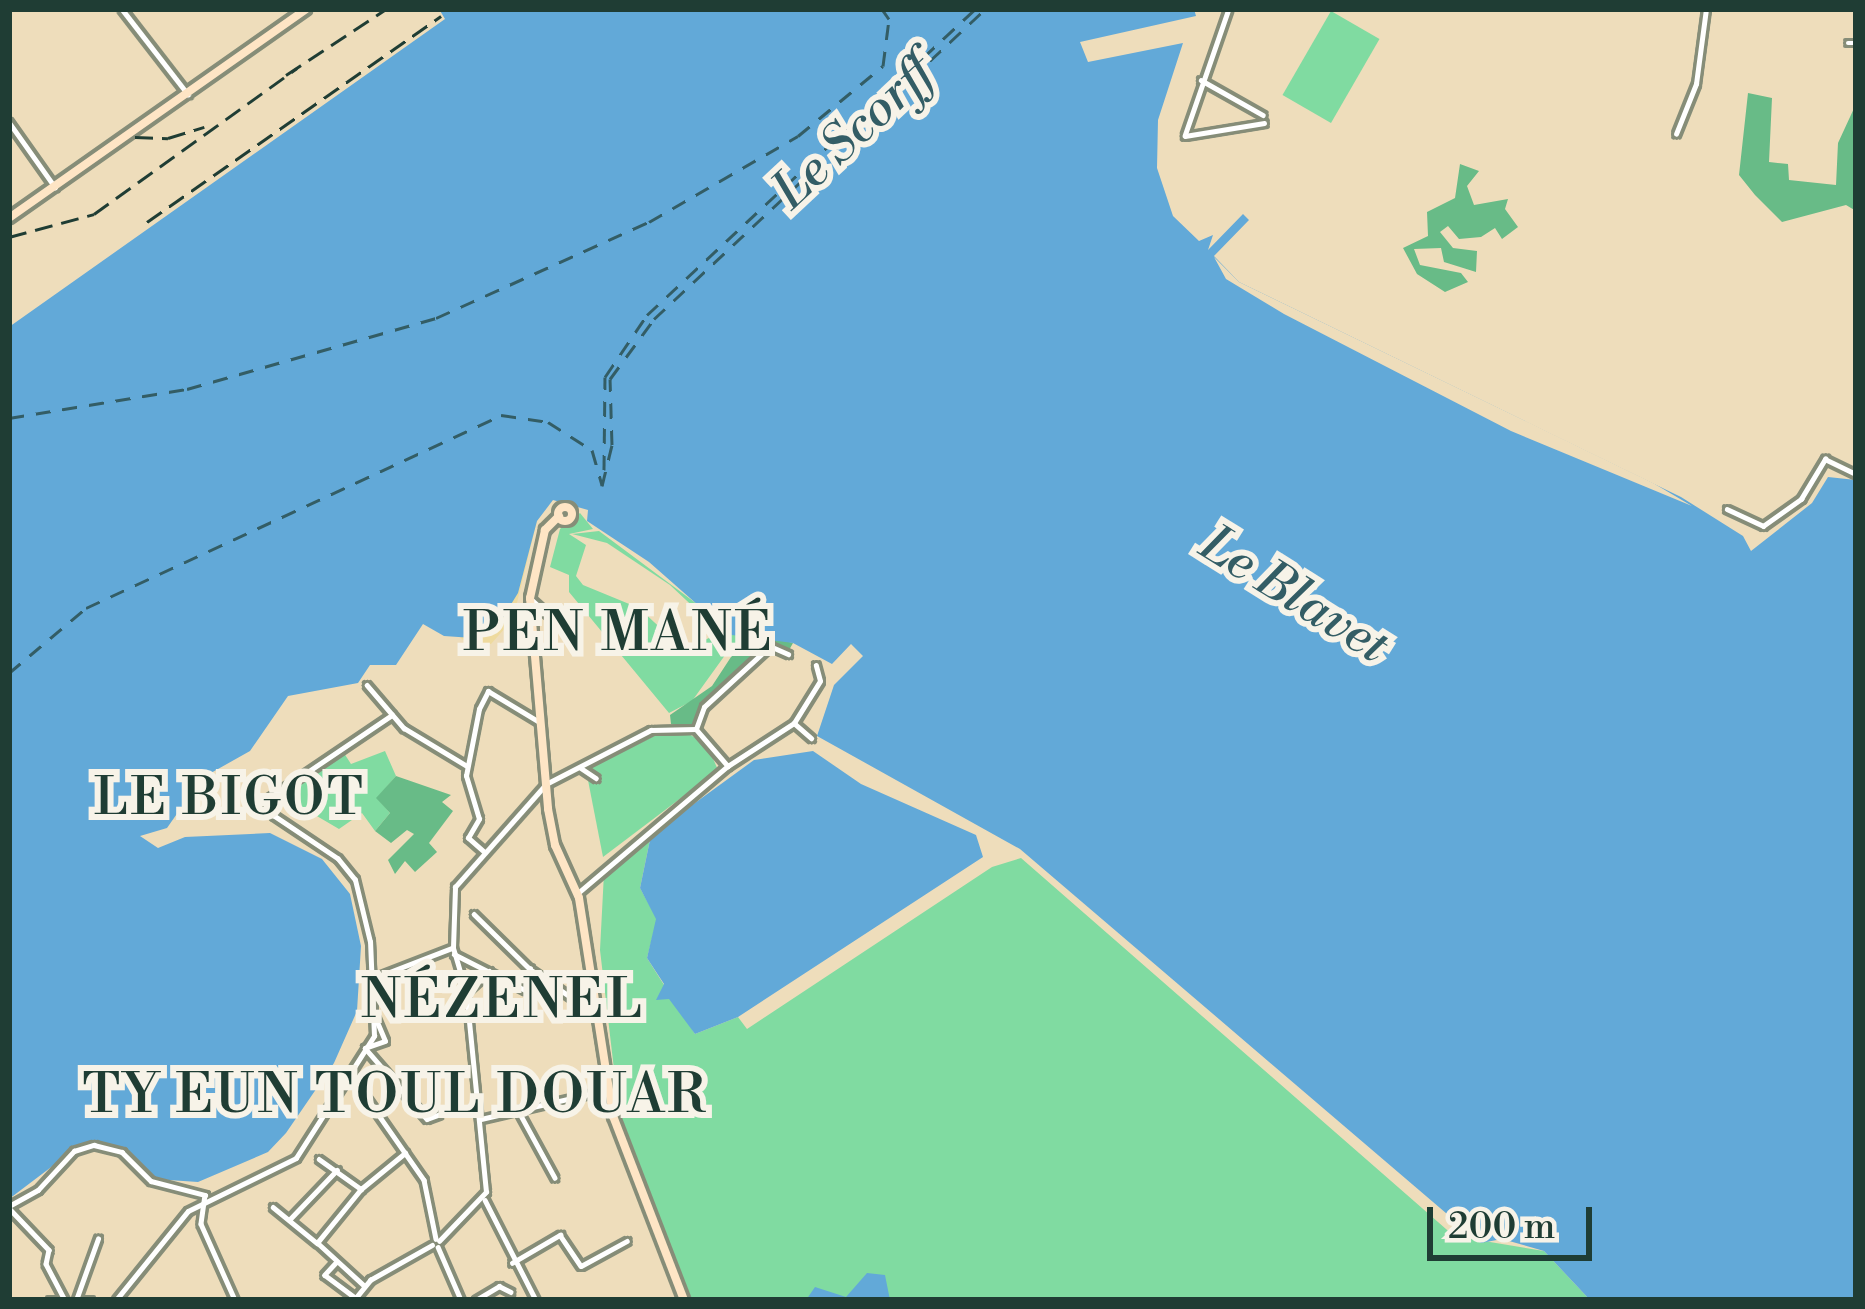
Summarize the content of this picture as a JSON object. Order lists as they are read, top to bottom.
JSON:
{
  "districts": [
    "PEN MANÉ",
    "LE BIGOT",
    "NÉZENEL",
    "TY EUN TOUL DOUAR"
  ],
  "water": ["Le Scorff", "Le Blavet"],
  "scale_bar": "200 m"
}
